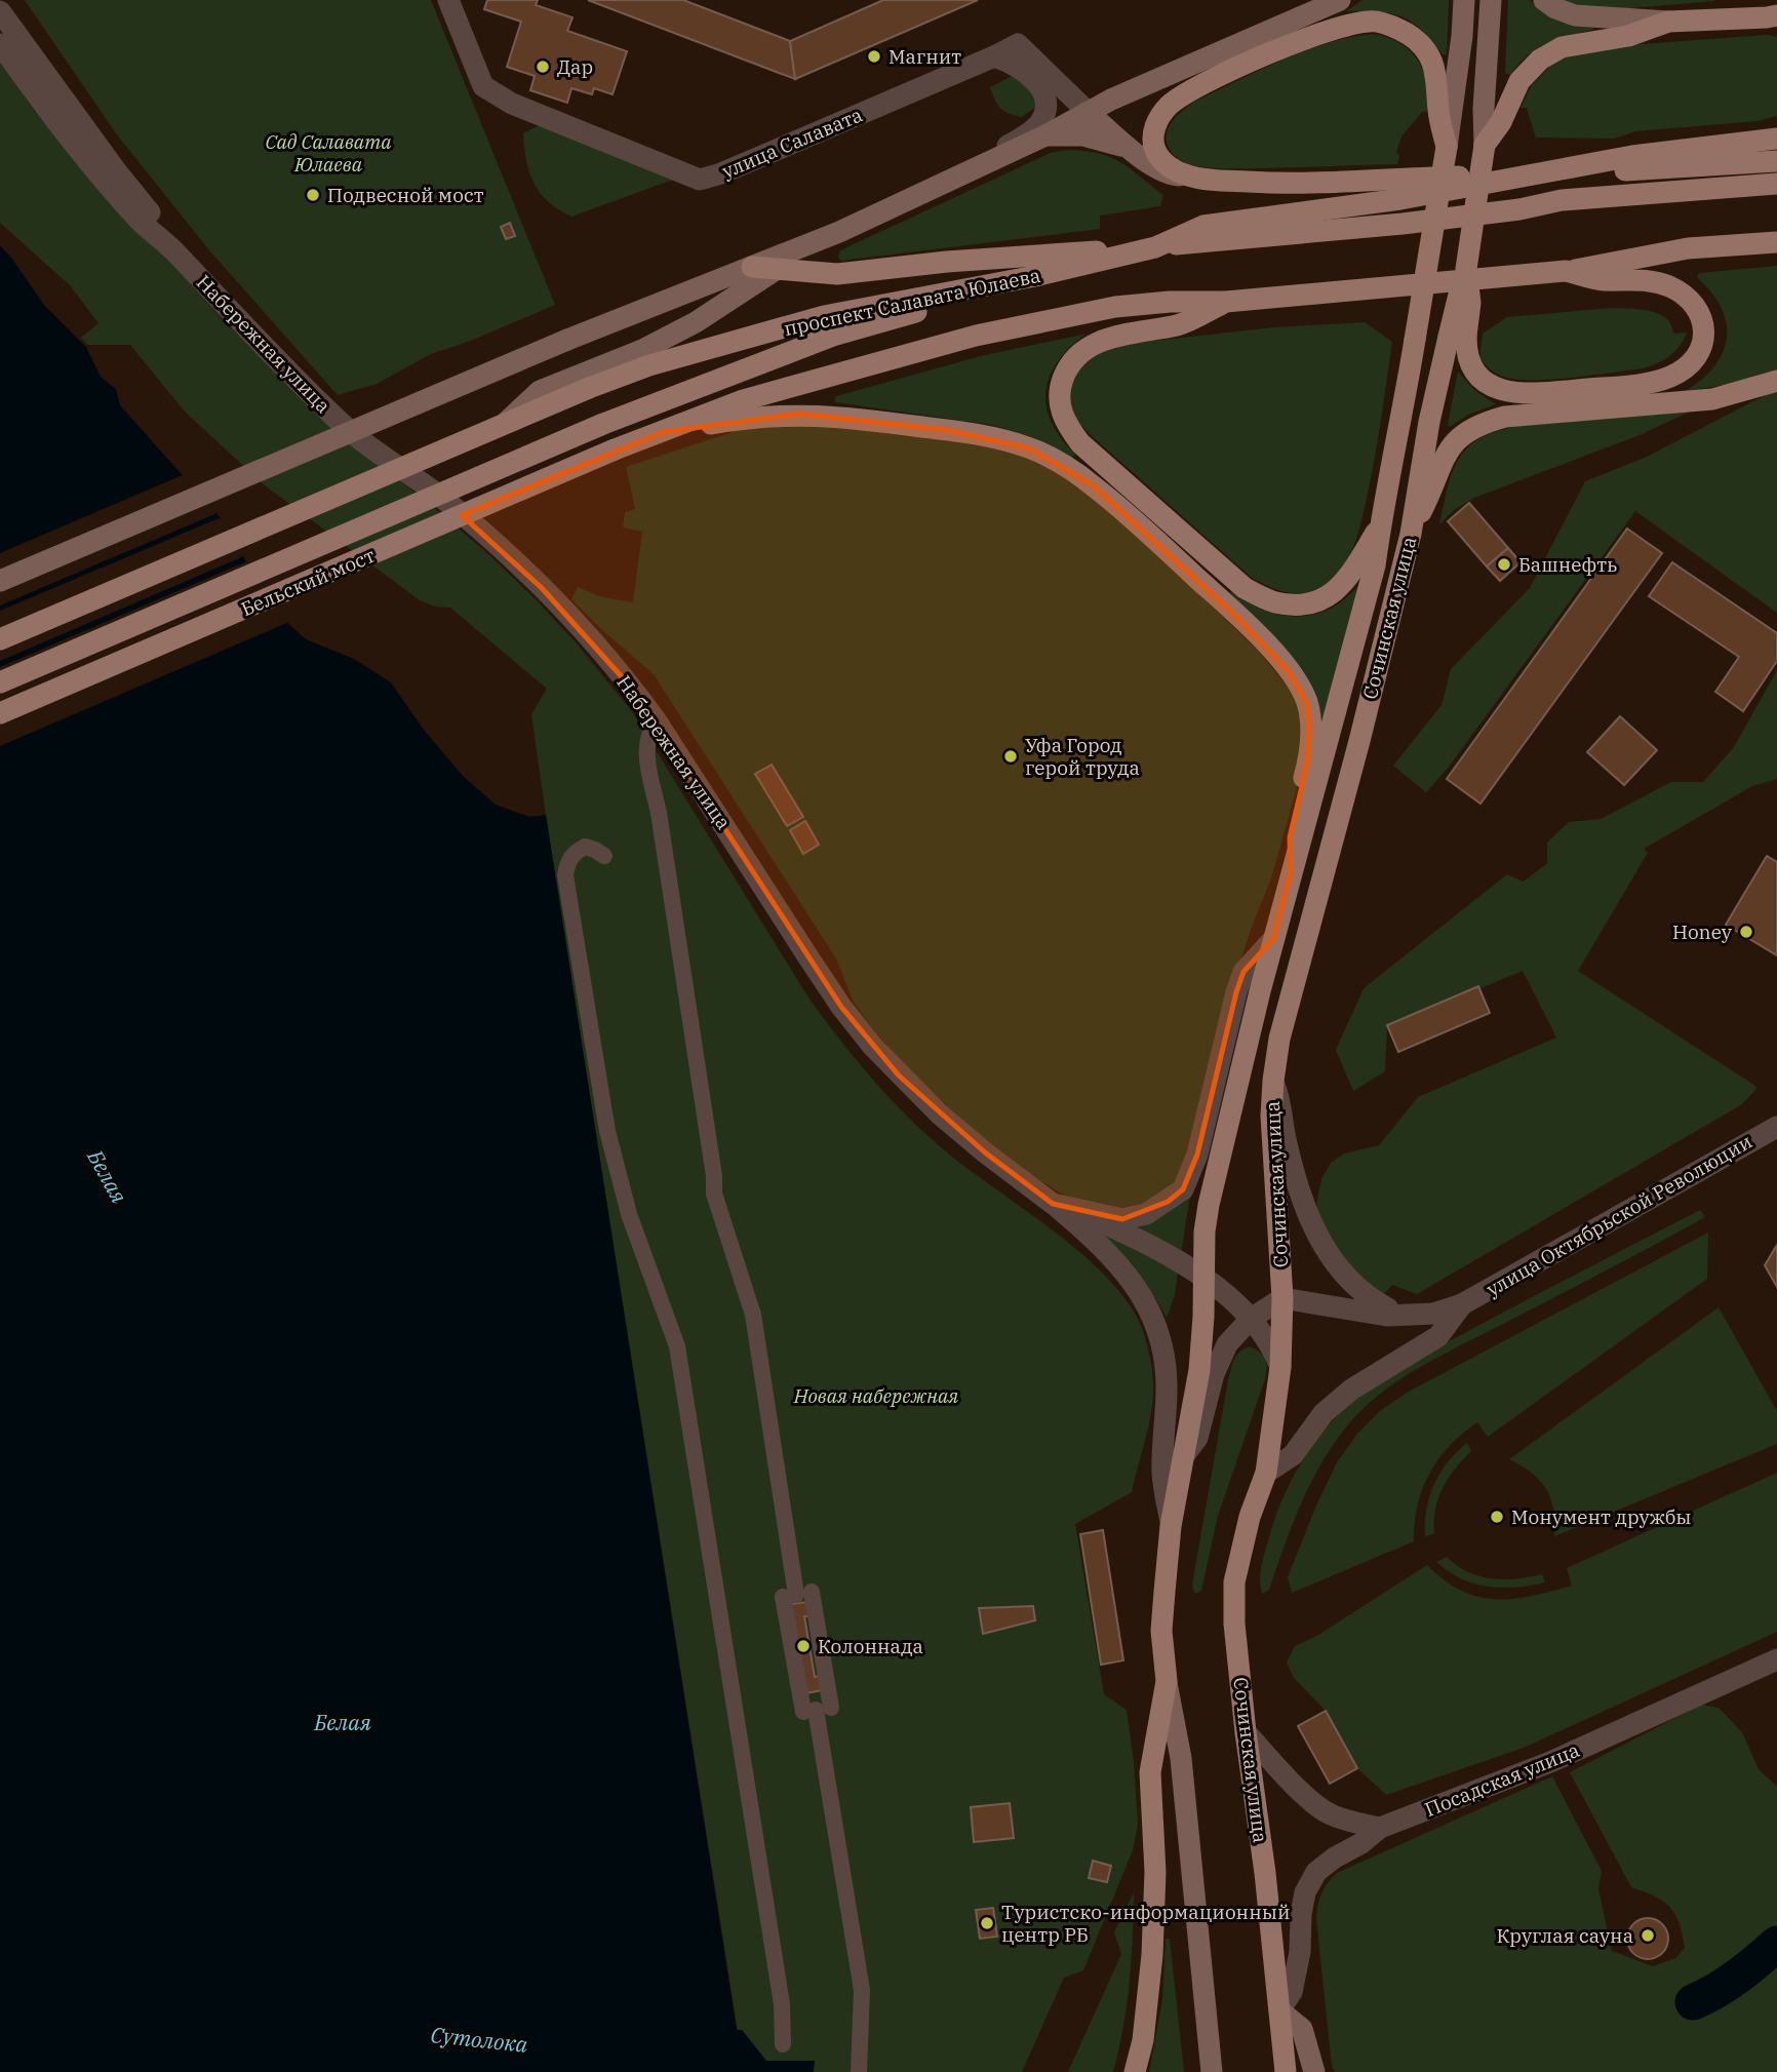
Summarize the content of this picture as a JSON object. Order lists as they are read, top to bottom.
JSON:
{
  "streets": {
    "main road": ["проспект Салавата Юлаева", "Бельский мост", "Сочинская улица"],
    "street": [
      "улица Салавата",
      "Набережная улица",
      "улица Октябрьской Революции",
      "Посадская улица"
    ]
  },
  "crossings": [
    ["проспект Салавата Юлаева", "Бельский мост"],
    ["Сочинская улица", "Посадская улица"]
  ],
  "water": ["Белая", "Сутолока"],
  "parks": ["Сад Салавата Юлаева", "Новая набережная"],
  "places": [
    "Магнит",
    "Дар",
    "Подвесной мост",
    "Башнефть",
    "Уфа Город герой труда",
    "Honey",
    "Монумент дружбы",
    "Колоннада",
    "Туристско-информационный центр РБ",
    "Круглая сауна"
  ]
}
